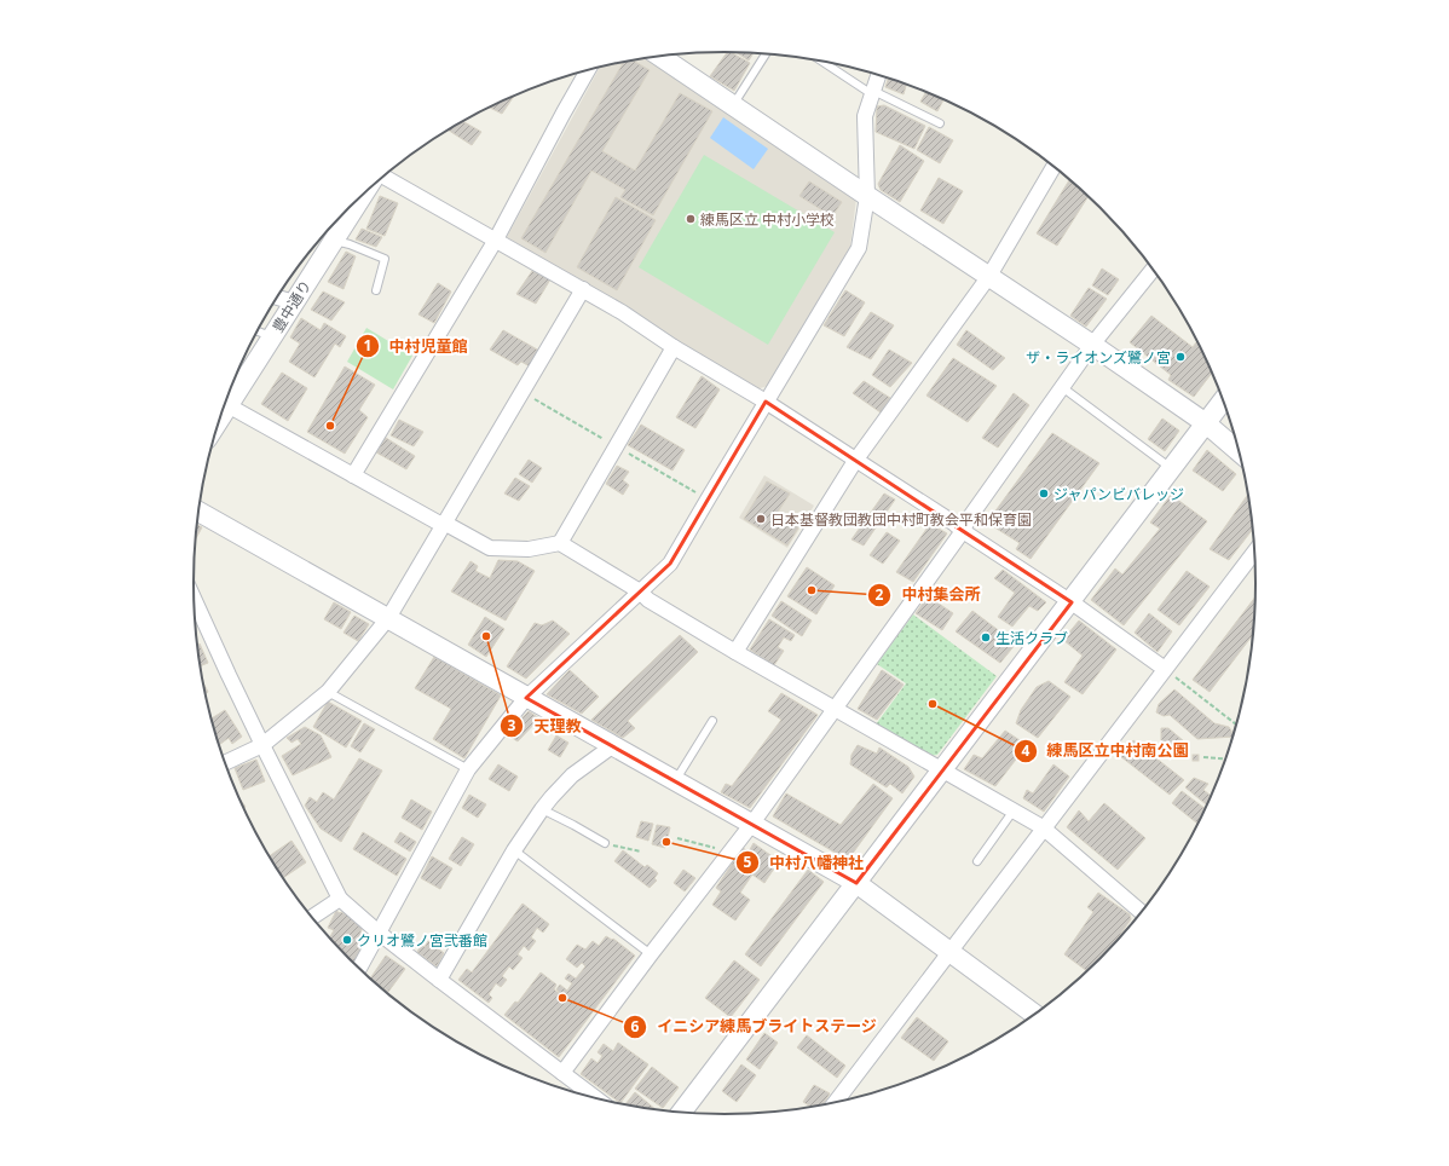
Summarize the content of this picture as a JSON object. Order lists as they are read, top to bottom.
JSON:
{
  "streets": {
    "street": ["豊中通り"]
  },
  "places": [
    "練馬区立 中村小学校",
    "ザ・ライオンズ鷺ノ宮",
    "中村児童館",
    "ジャパンビバレッジ",
    "日本基督教団教団中村町教会平和保育園",
    "中村集会所",
    "天理教",
    "生活クラブ",
    "練馬区立中村南公園",
    "中村八幡神社",
    "クリオ鷺ノ宮弐番館",
    "イニシア練馬ブライトステージ"
  ]
}
